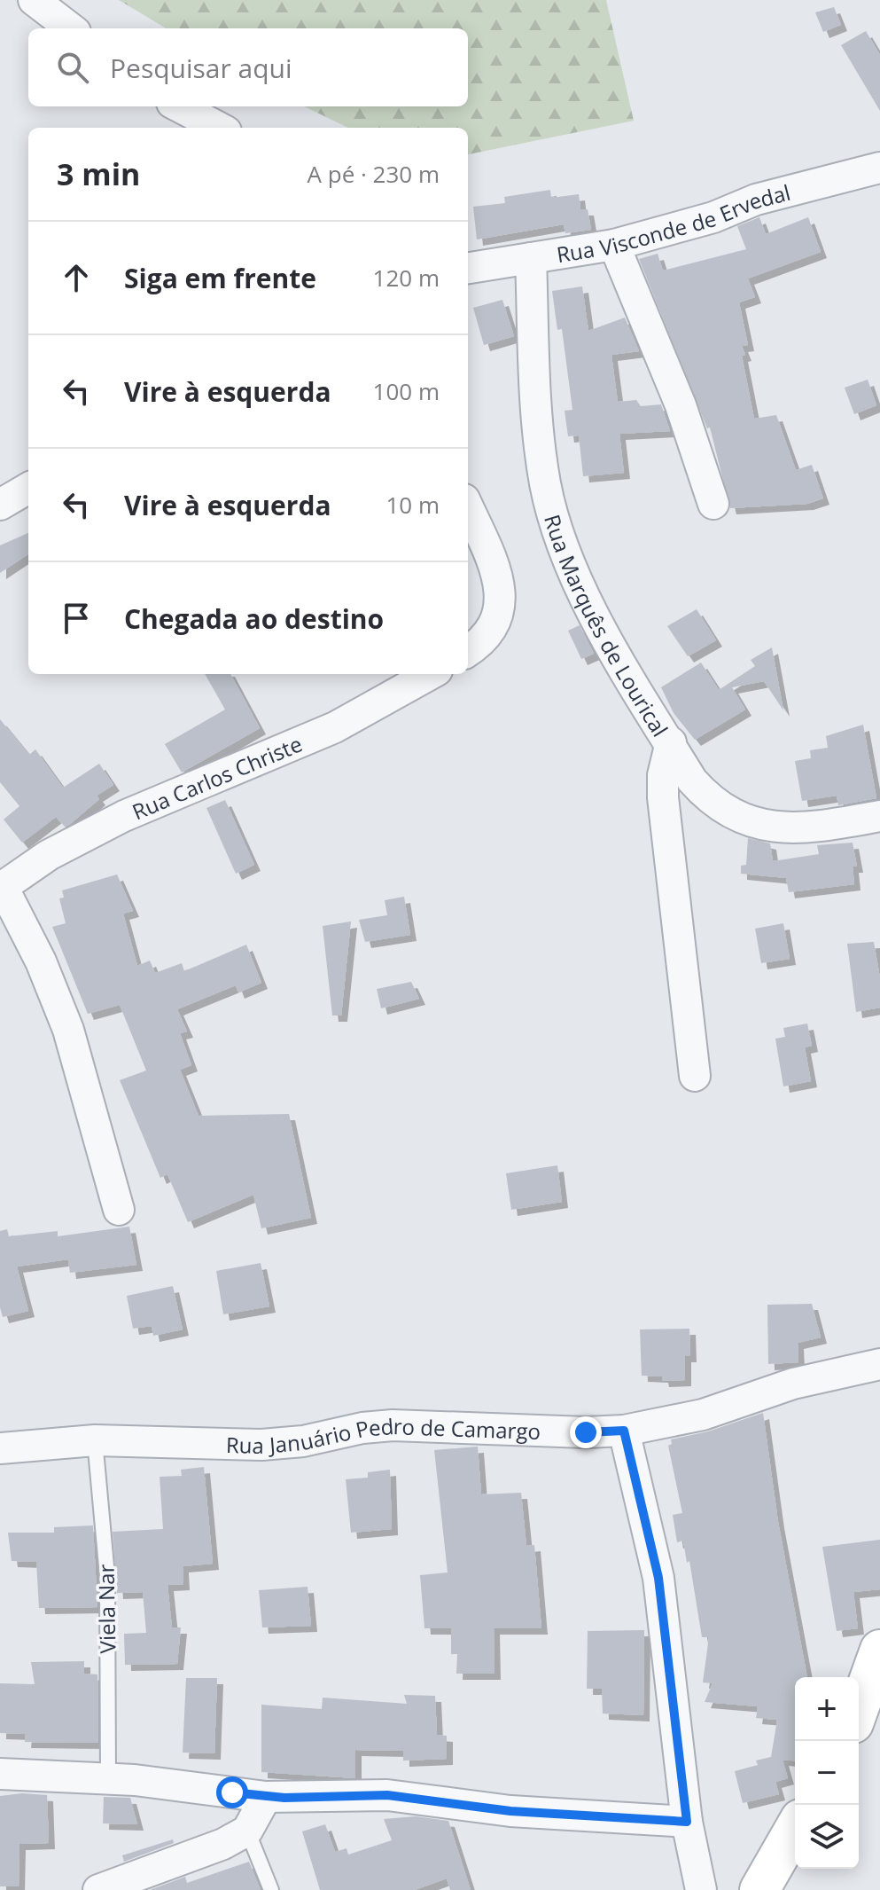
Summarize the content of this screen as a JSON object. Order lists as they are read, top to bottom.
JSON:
{
  "streets": {
    "street": [
      "Rua Visconde de Ervedal",
      "Rua Marquês de Lourical",
      "Rua Carlos Christe",
      "Rua Januário Pedro de Camargo"
    ],
    "lane": ["Viela Nar"]
  },
  "crossings": [
    ["Rua Visconde de Ervedal", "Rua Marquês de Lourical"],
    ["Rua Januário Pedro de Camargo", "Viela Nar"]
  ],
  "page": {
    "search": "Pesquisar aqui",
    "heading": ["3 min", "A pé · 230 m"],
    "list": [
      ["Siga em frente", "120 m"],
      ["Vire à esquerda", "100 m"],
      ["Vire à esquerda", "10 m"],
      "Chegada ao destino"
    ],
    "map_buttons": ["+", "−"]
  }
}
